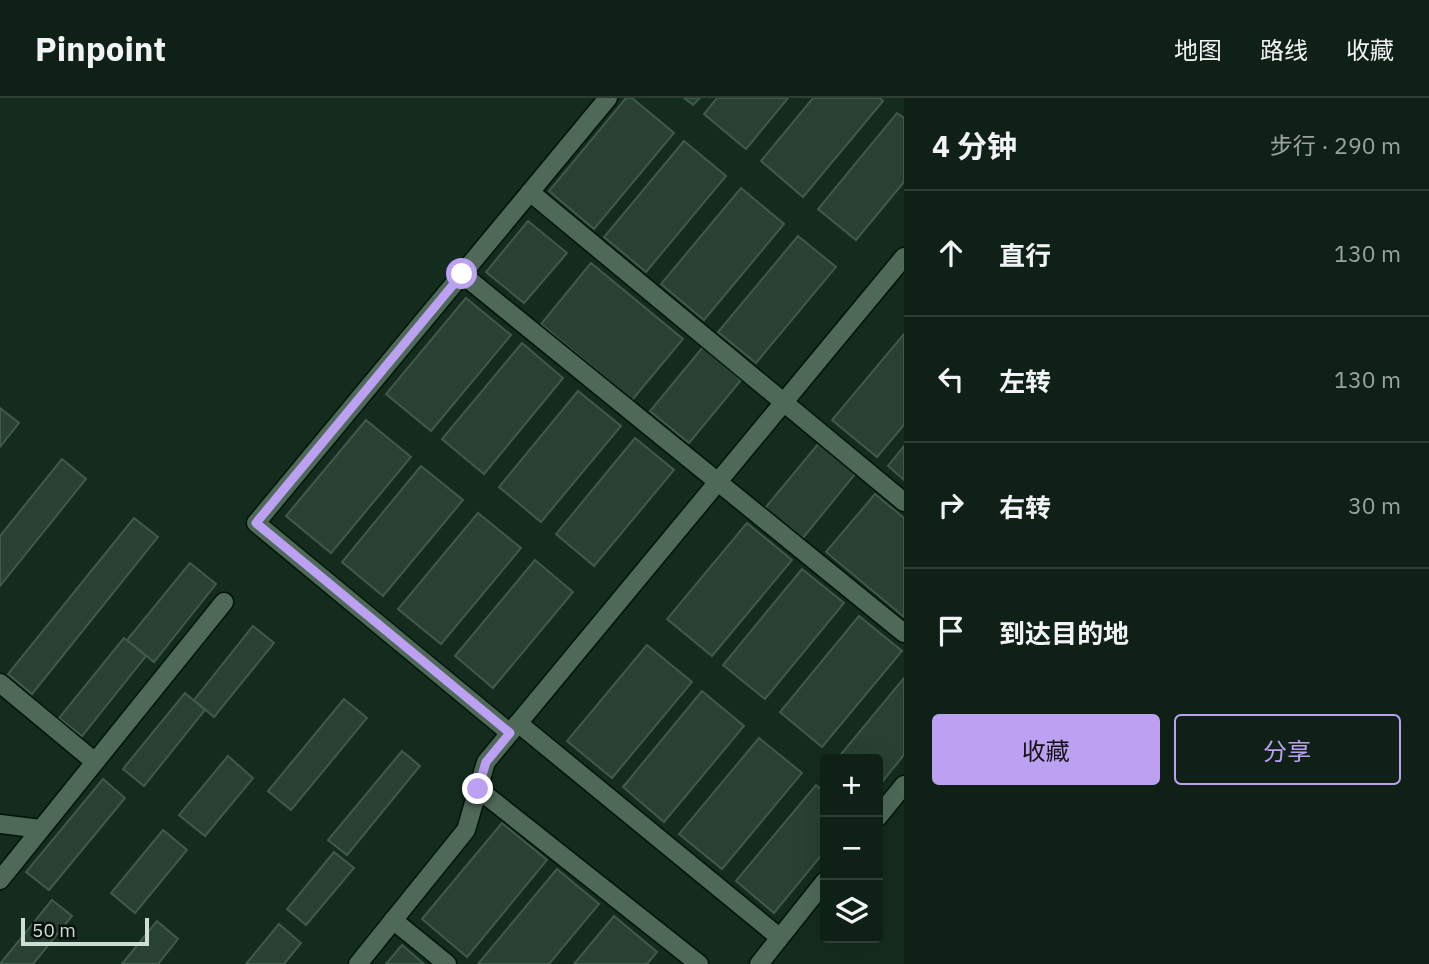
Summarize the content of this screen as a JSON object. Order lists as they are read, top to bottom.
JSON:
{
  "scale_bar": "50 m",
  "page": {
    "header": "Pinpoint",
    "nav": ["地图", "路线", "收藏"],
    "heading": ["4 分钟", "步行 · 290 m"],
    "list": [
      ["直行", "130 m"],
      ["左转", "130 m"],
      ["右转", "30 m"],
      "到达目的地"
    ],
    "buttons": ["收藏", "分享"],
    "map_buttons": ["+", "−"],
    "scale": "50 m"
  }
}
